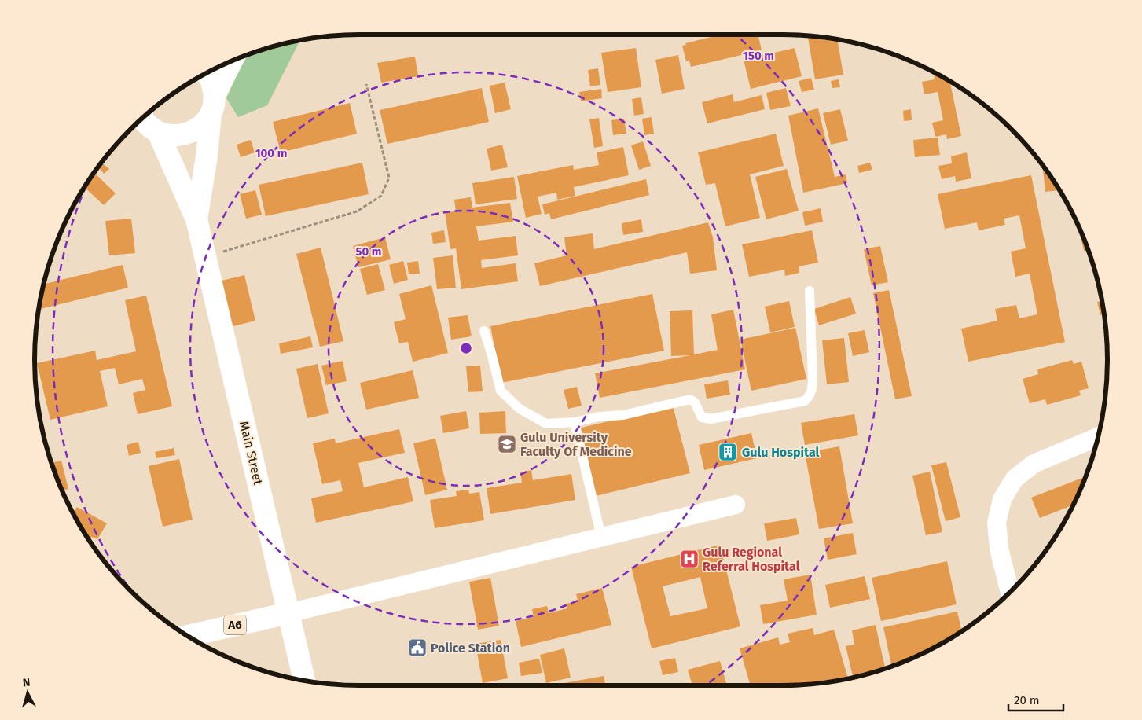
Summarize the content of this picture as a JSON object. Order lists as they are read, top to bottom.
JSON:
{
  "streets": {
    "street": ["Main Street", "A6"]
  },
  "crossings": [
    ["Main Street", "A6"]
  ],
  "places": {
    "school or university": ["Gulu University Faculty Of Medicine"],
    "building": ["Gulu Hospital"],
    "hospital": ["Gulu Regional Referral Hospital"],
    "public building": ["Police Station"]
  },
  "scale_bar": "20 m",
  "north": "top",
  "rings": ["150 m", "100 m", "50 m"]
}
